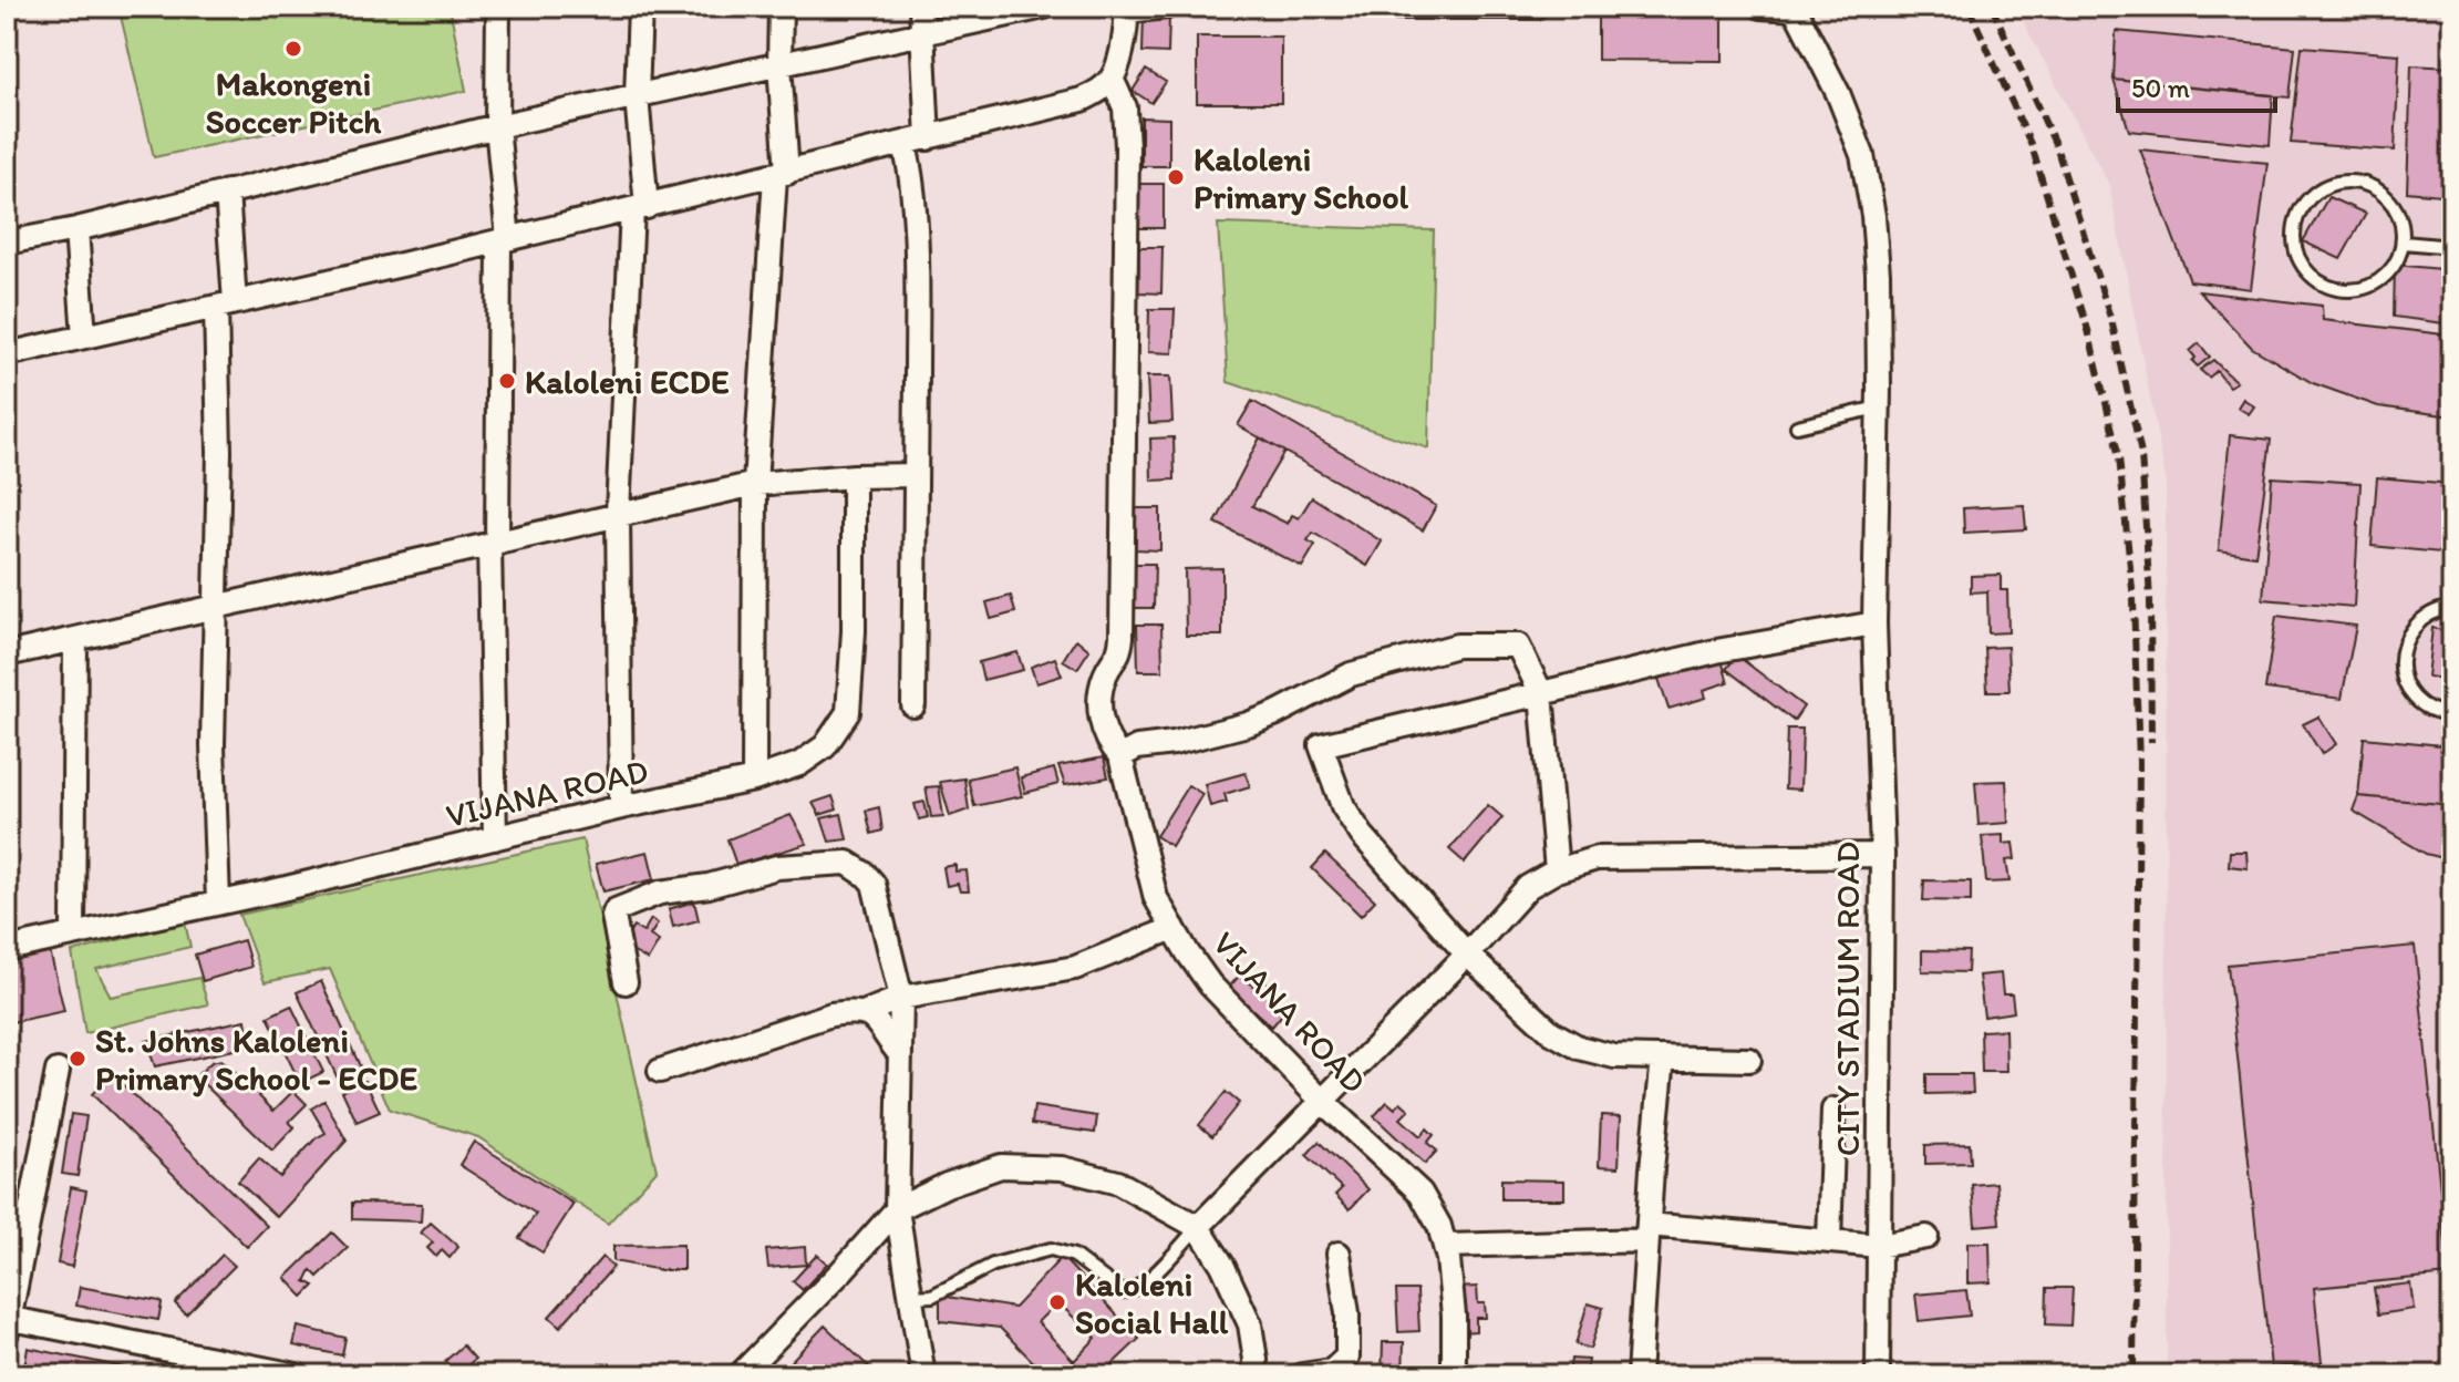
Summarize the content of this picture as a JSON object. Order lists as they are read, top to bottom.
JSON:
{
  "streets": {
    "street": ["VIJANA ROAD", "CITY STADIUM ROAD"]
  },
  "places": [
    "Makongeni Soccer Pitch",
    "Kaloleni Primary School",
    "Kaloleni ECDE",
    "St. Johns Kaloleni Primary School - ECDE",
    "Kaloleni Social Hall"
  ],
  "scale_bar": "50 m"
}
